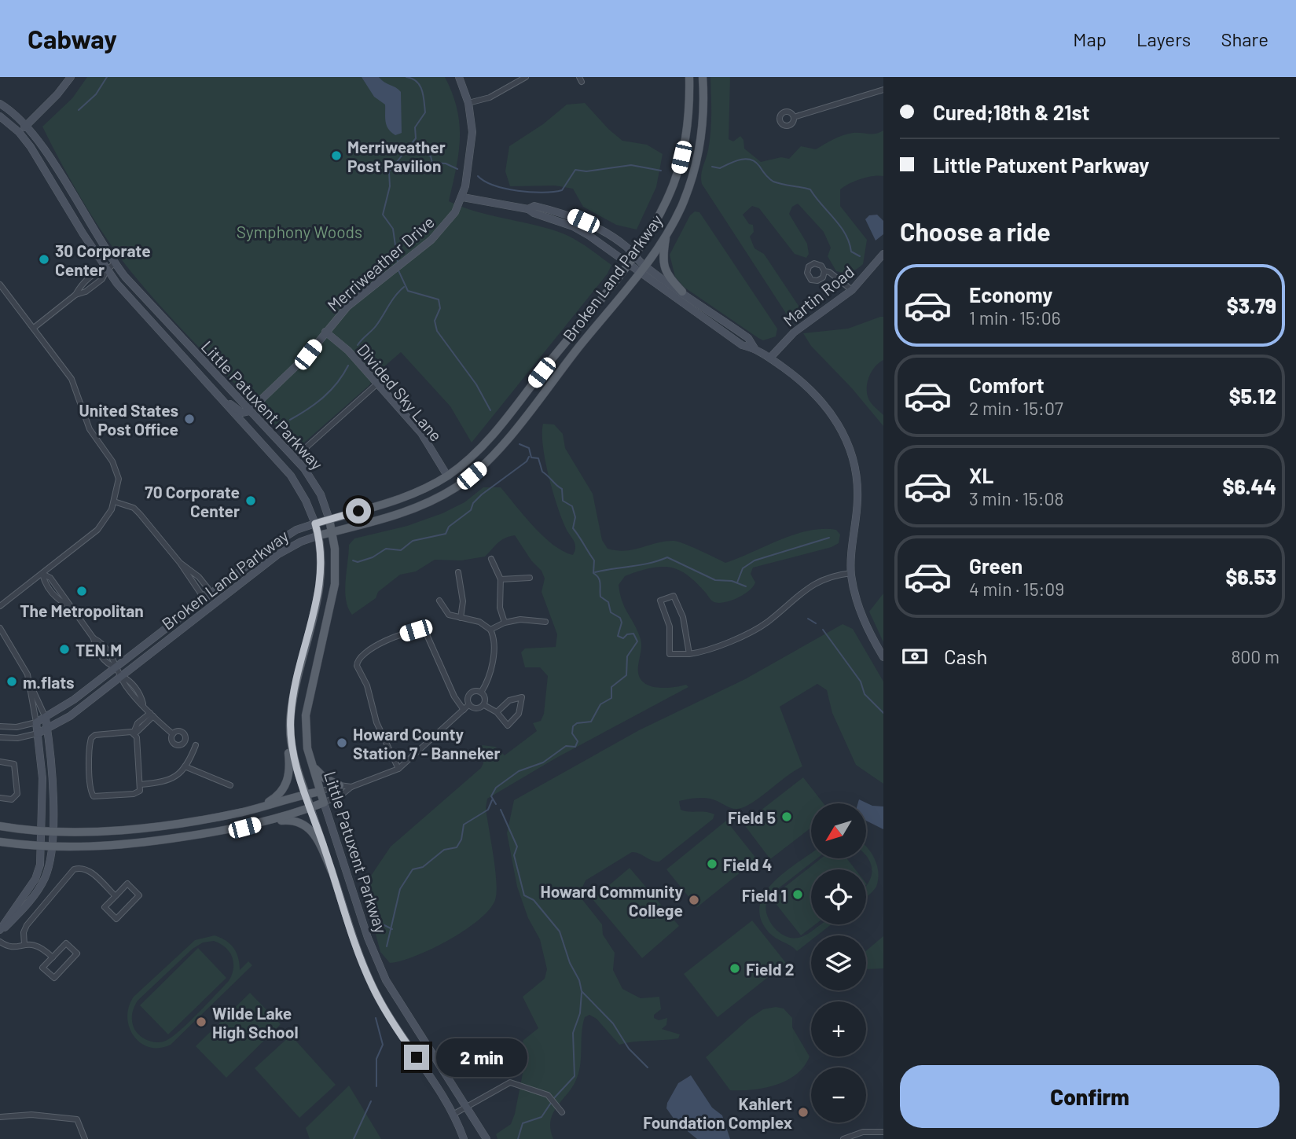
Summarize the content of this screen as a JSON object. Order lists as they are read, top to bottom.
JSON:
{
  "streets": {
    "main road": ["Broken Land Parkway", "Little Patuxent Parkway"],
    "street": ["Merriweather Drive", "Martin Road", "Divided Sky Lane"]
  },
  "crossings": [
    ["Merriweather Drive", "Divided Sky Lane"],
    ["Merriweather Drive", "Little Patuxent Parkway"],
    ["Broken Land Parkway", "Divided Sky Lane"],
    ["Broken Land Parkway", "Little Patuxent Parkway"]
  ],
  "parks": ["Symphony Woods"],
  "places": [
    "Merriweather Post Pavilion",
    "30 Corporate Center",
    "United States Post Office",
    "70 Corporate Center",
    "The Metropolitan",
    "TEN.M",
    "m.flats",
    "Howard County Station 7 - Banneker",
    "Field 5",
    "Field 4",
    "Field 1",
    "Howard Community College",
    "Field 2",
    "Wilde Lake High School",
    "Kahlert Foundation Complex"
  ],
  "north": "bottom left",
  "page": {
    "header": "Cabway",
    "nav": ["Map", "Layers", "Share"],
    "banner": ["Cured;18th & 21st", "Little Patuxent Parkway"],
    "heading": "Choose a ride",
    "list": [
      {
        "name": "Economy",
        "note": "1 min · 15:06",
        "value": "$3.79"
      },
      {
        "name": "Comfort",
        "note": "2 min · 15:07",
        "value": "$5.12"
      },
      {
        "name": "XL",
        "note": "3 min · 15:08",
        "value": "$6.44"
      },
      {
        "name": "Green",
        "note": "4 min · 15:09",
        "value": "$6.53"
      }
    ],
    "pay": ["Cash", "800 m"],
    "map_buttons": ["+", "−"],
    "bubble": "2 min",
    "buttons": "Confirm"
  }
}
